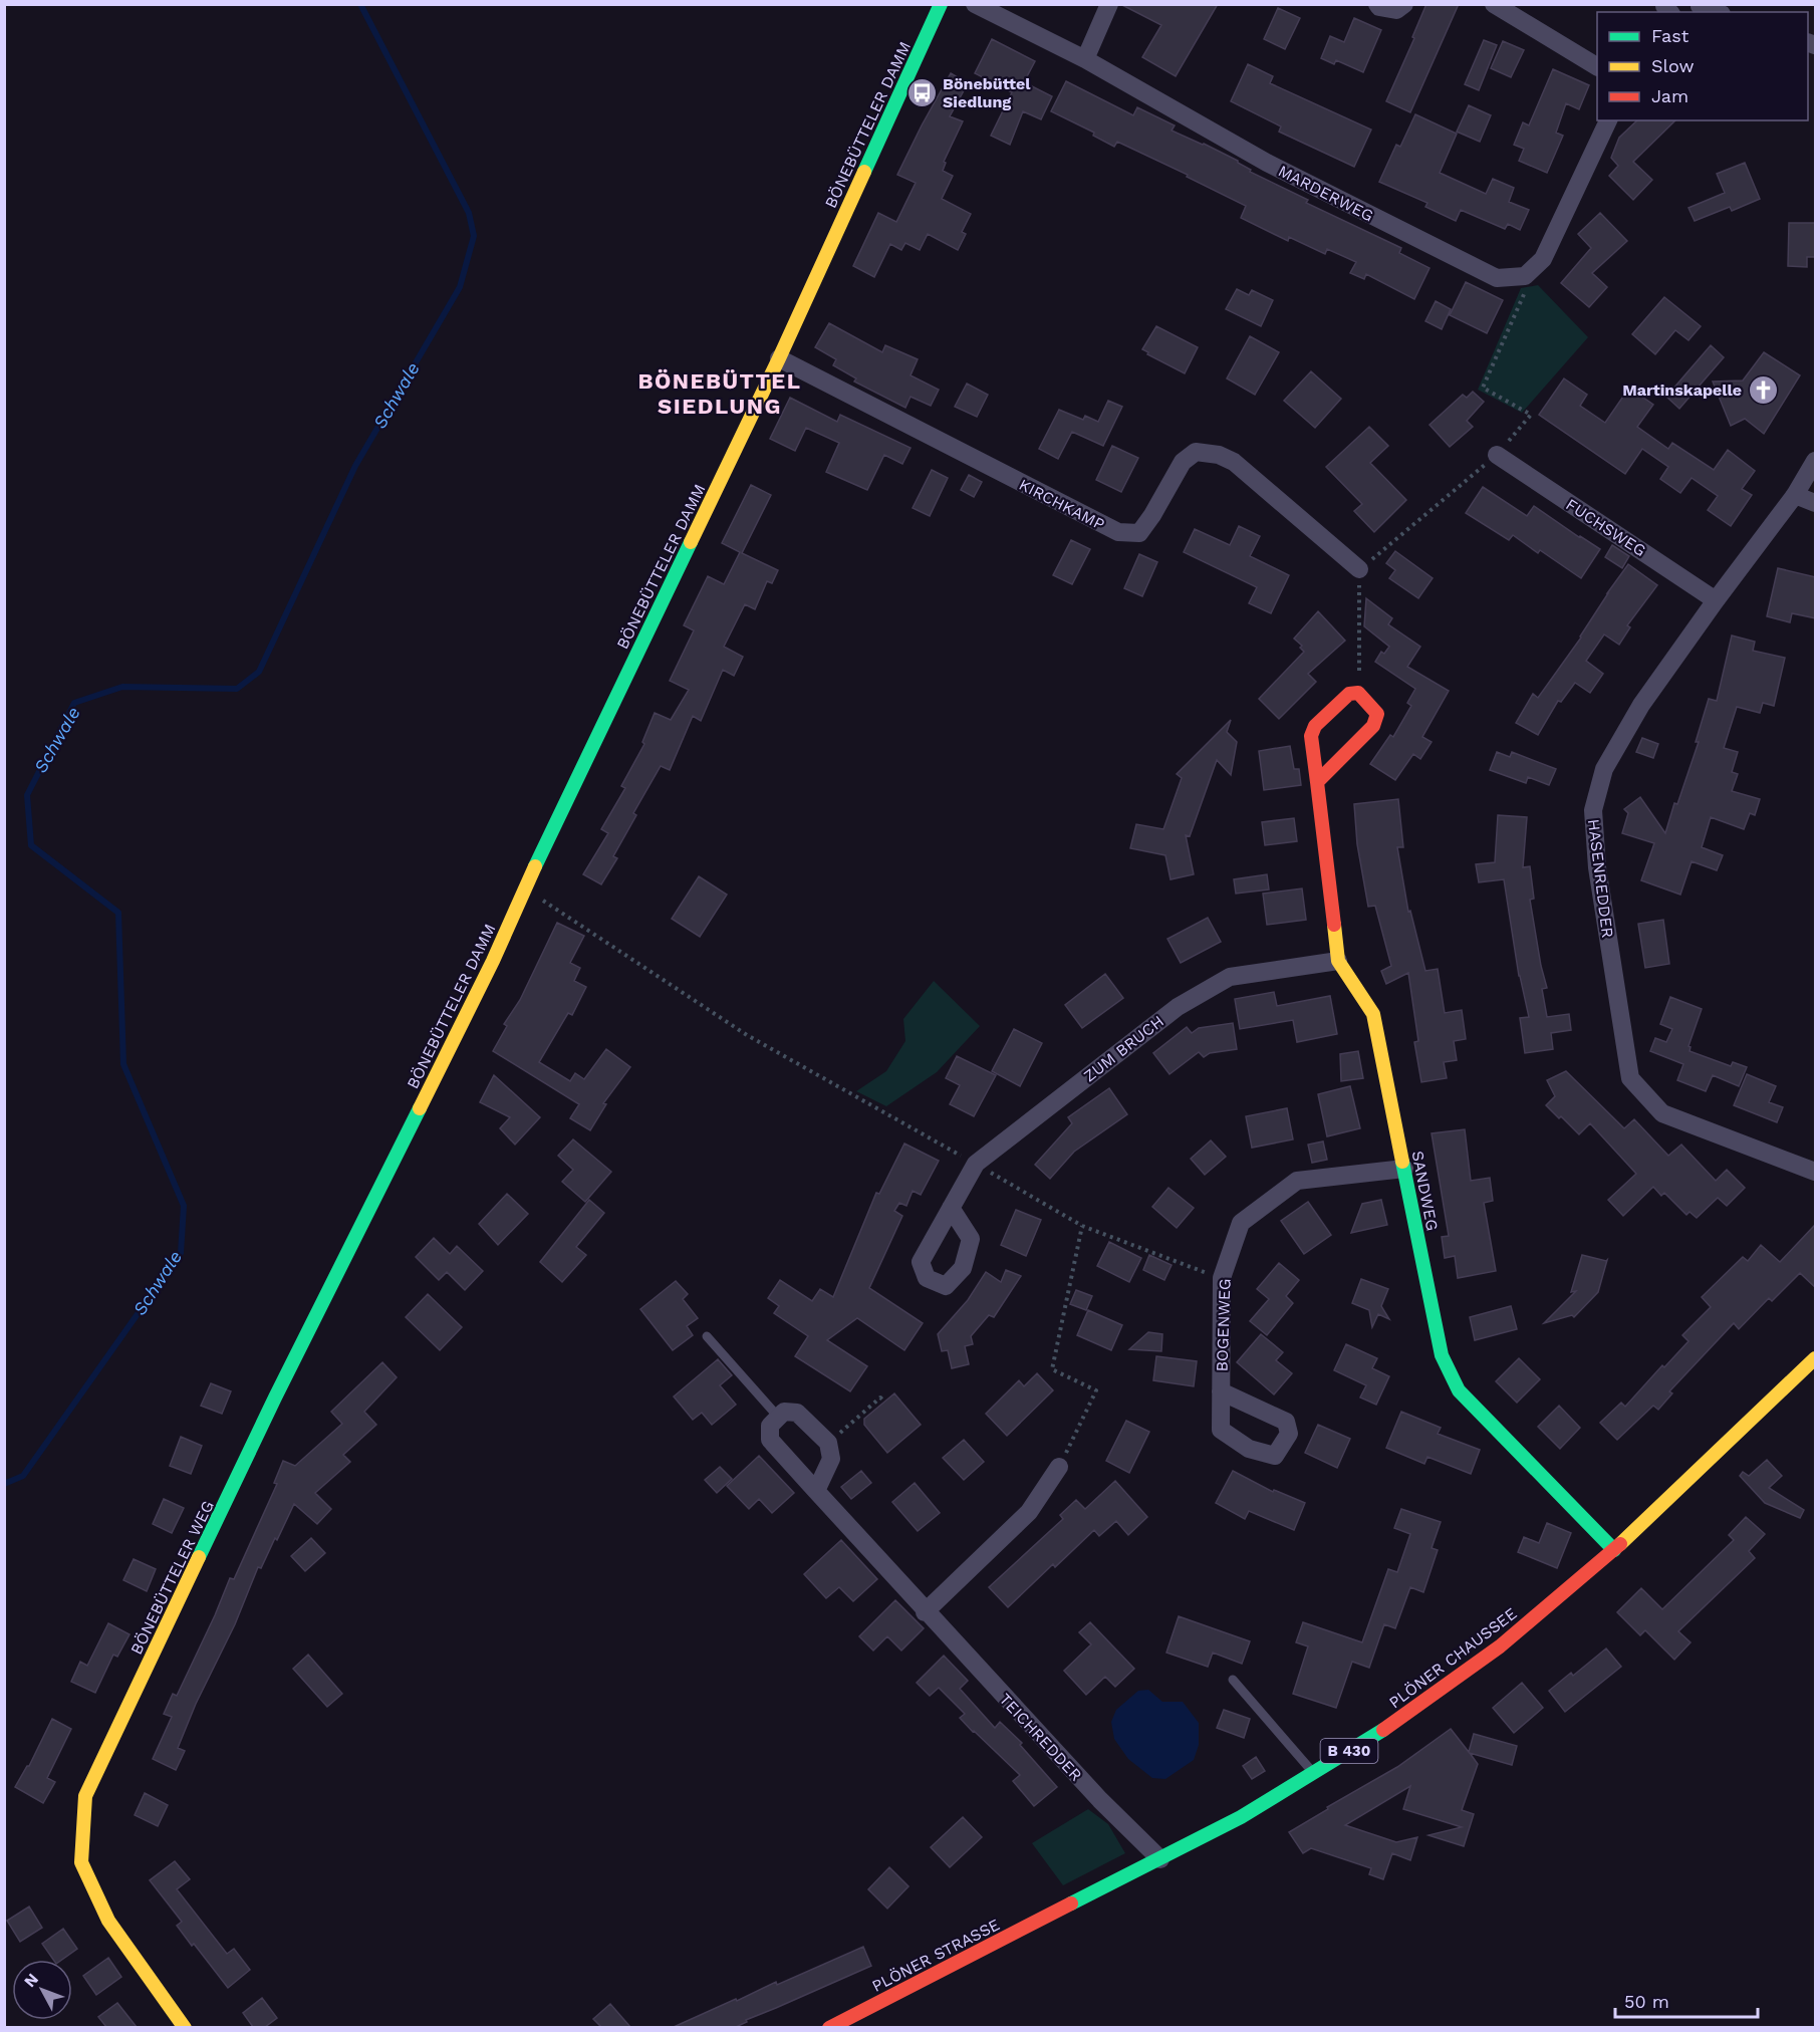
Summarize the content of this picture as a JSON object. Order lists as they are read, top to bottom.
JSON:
{
  "streets": {
    "street": [
      "BÖNEBÜTTELER DAMM",
      "MARDERWEG",
      "KIRCHKAMP",
      "FUCHSWEG",
      "HASENREDDER",
      "ZUM BRUCH",
      "SANDWEG",
      "BOGENWEG",
      "BÖNEBÜTTELER WEG",
      "PLÖNER CHAUSSEE",
      "TEICHREDDER",
      "B 430",
      "PLÖNER STRASSE"
    ]
  },
  "crossings": [
    ["BÖNEBÜTTELER DAMM", "KIRCHKAMP"],
    ["BÖNEBÜTTELER DAMM", "BÖNEBÜTTELER WEG"],
    ["FUCHSWEG", "HASENREDDER"],
    ["ZUM BRUCH", "SANDWEG"],
    ["SANDWEG", "BOGENWEG"],
    ["SANDWEG", "PLÖNER CHAUSSEE"],
    ["PLÖNER CHAUSSEE", "TEICHREDDER"],
    ["PLÖNER CHAUSSEE", "PLÖNER STRASSE"]
  ],
  "districts": ["BÖNEBÜTTEL SIEDLUNG"],
  "water": ["Schwale"],
  "places": {
    "bus stop": ["Bönebüttel Siedlung"],
    "church": ["Martinskapelle"]
  },
  "legend": ["Fast", "Slow", "Jam"],
  "scale_bar": "50 m",
  "north": "top left"
}
